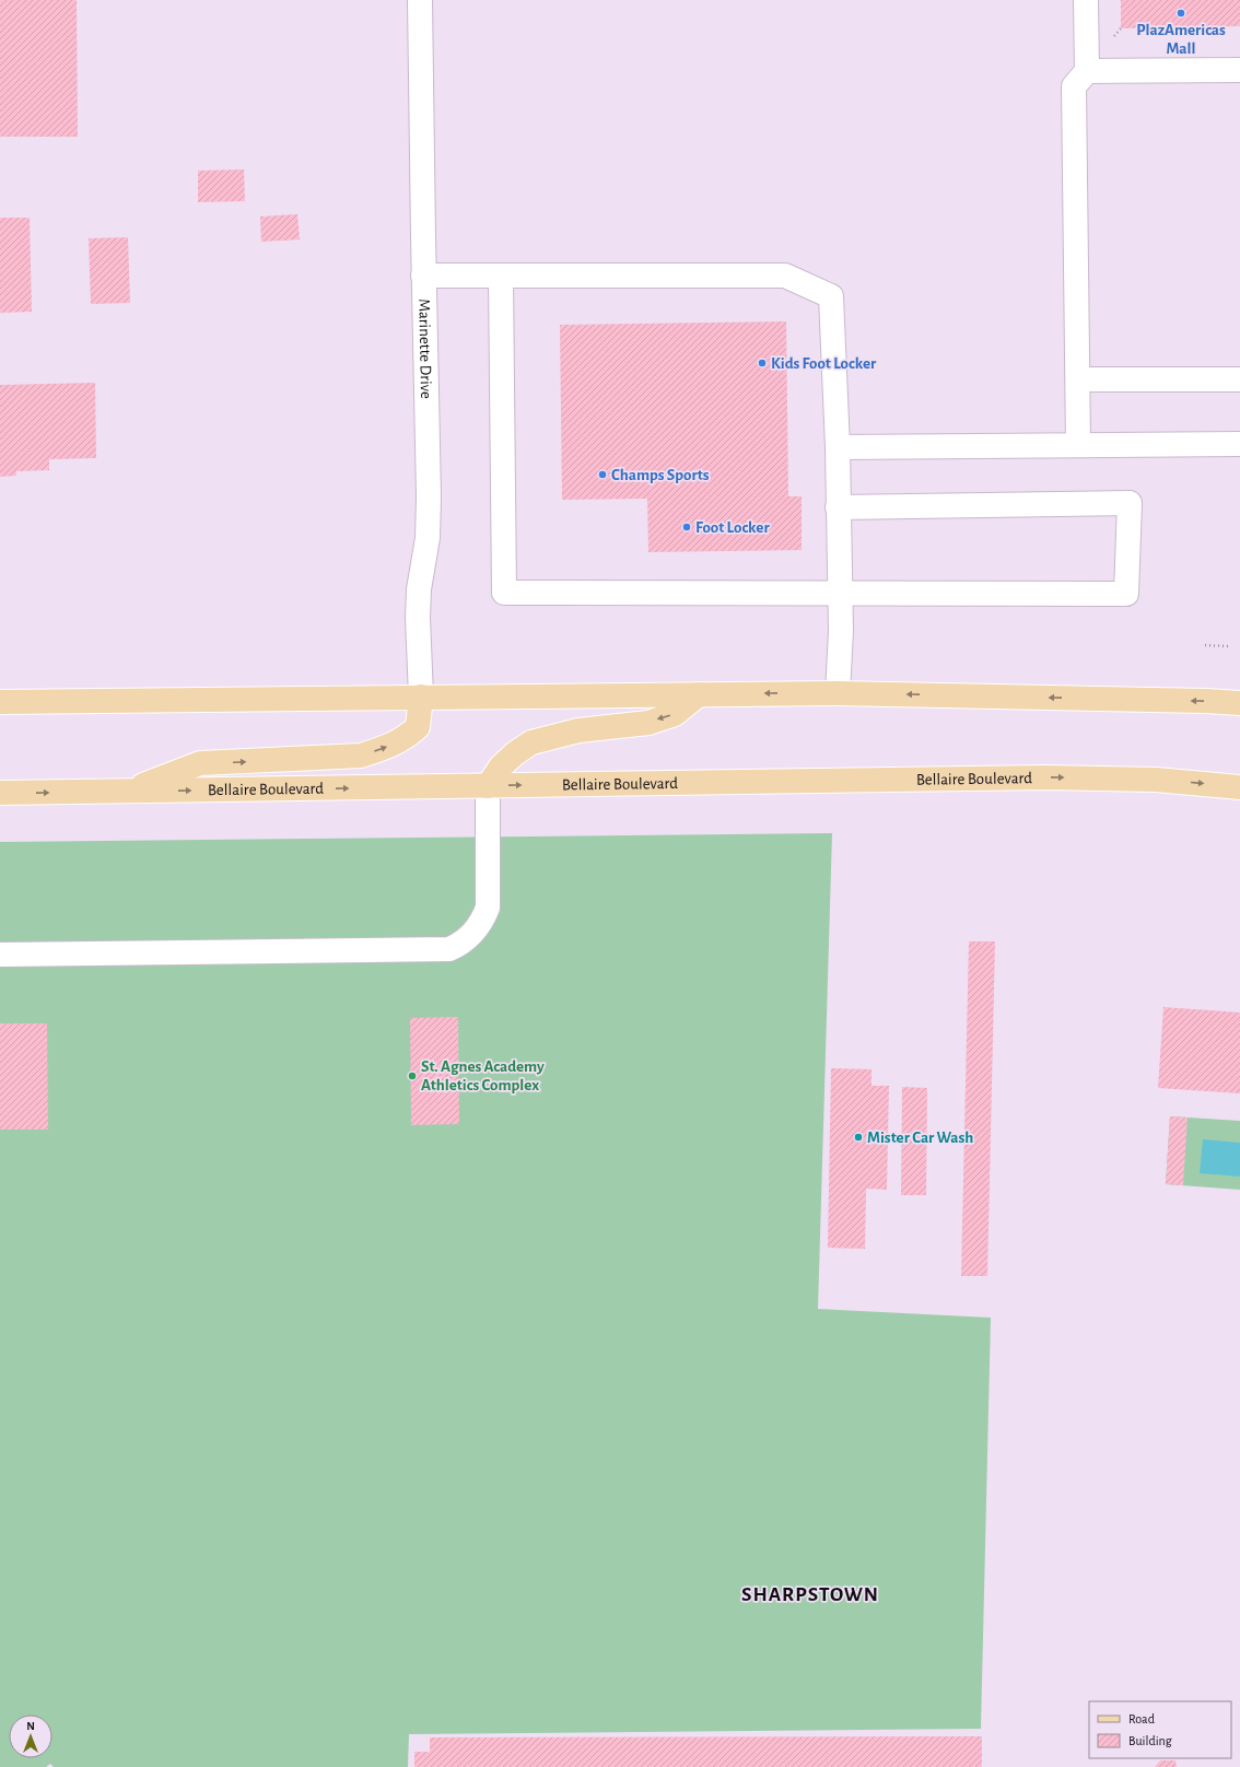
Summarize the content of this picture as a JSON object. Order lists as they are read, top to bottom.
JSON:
{
  "streets": {
    "main road": ["Bellaire Boulevard"],
    "street": ["Marinette Drive"]
  },
  "districts": ["SHARPSTOWN"],
  "places": [
    "PlazAmericas Mall",
    "Kids Foot Locker",
    "Champs Sports",
    "Foot Locker",
    "St. Agnes Academy Athletics Complex",
    "Mister Car Wash"
  ],
  "legend": ["Road", "Building"],
  "north": "top"
}
